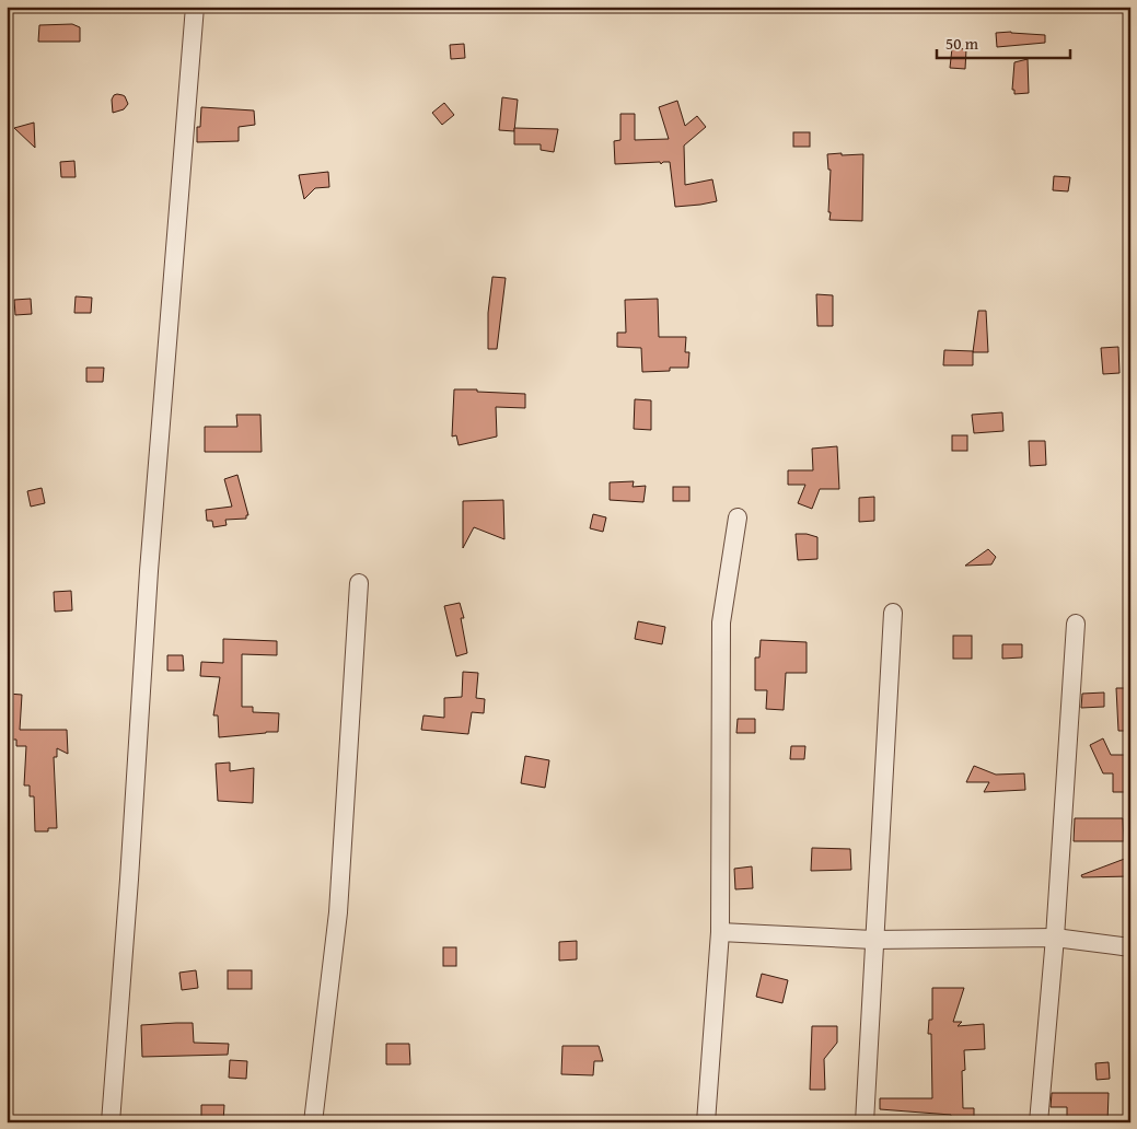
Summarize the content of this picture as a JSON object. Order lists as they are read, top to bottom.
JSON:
{
  "scale_bar": "50 m"
}
